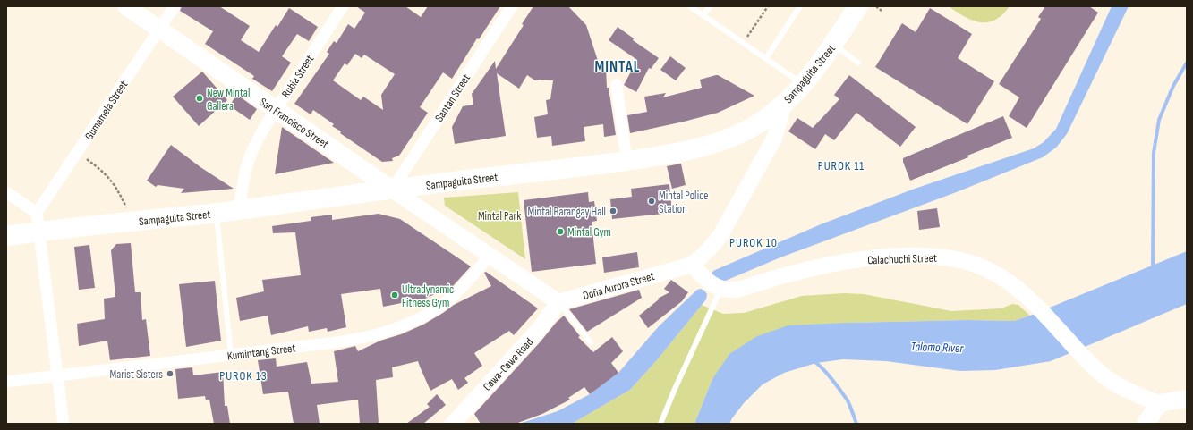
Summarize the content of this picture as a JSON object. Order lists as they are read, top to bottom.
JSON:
{
  "streets": {
    "highway": ["Sampaguita Street"],
    "main road": [
      "San Francisco Street",
      "Calachuchi Street",
      "Doña Aurora Street",
      "Cawa-Cawa Road"
    ],
    "street": [
      "Rubia Street",
      "Santan Street",
      "Gumamela Street",
      "Kumintang Street"
    ]
  },
  "crossings": [
    ["Sampaguita Street", "Rubia Street"],
    ["Sampaguita Street", "Santan Street"],
    ["Sampaguita Street", "Gumamela Street"],
    ["Sampaguita Street", "San Francisco Street"],
    ["Sampaguita Street", "Doña Aurora Street"],
    ["Rubia Street", "San Francisco Street"],
    ["Santan Street", "San Francisco Street"],
    ["Gumamela Street", "San Francisco Street"],
    ["Calachuchi Street", "Doña Aurora Street"],
    ["Doña Aurora Street", "Cawa-Cawa Road"]
  ],
  "districts": [
    "MINTAL",
    "PUROK 11",
    "PUROK 10",
    "PUROK 13"
  ],
  "water": ["Talomo River"],
  "parks": ["Mintal Park"],
  "places": [
    "New Mintal Gallera",
    "Mintal Police Station",
    "Mintal Barangay Hall",
    "Mintal Gym",
    "Ultradynamic Fitness Gym",
    "Marist Sisters"
  ]
}
